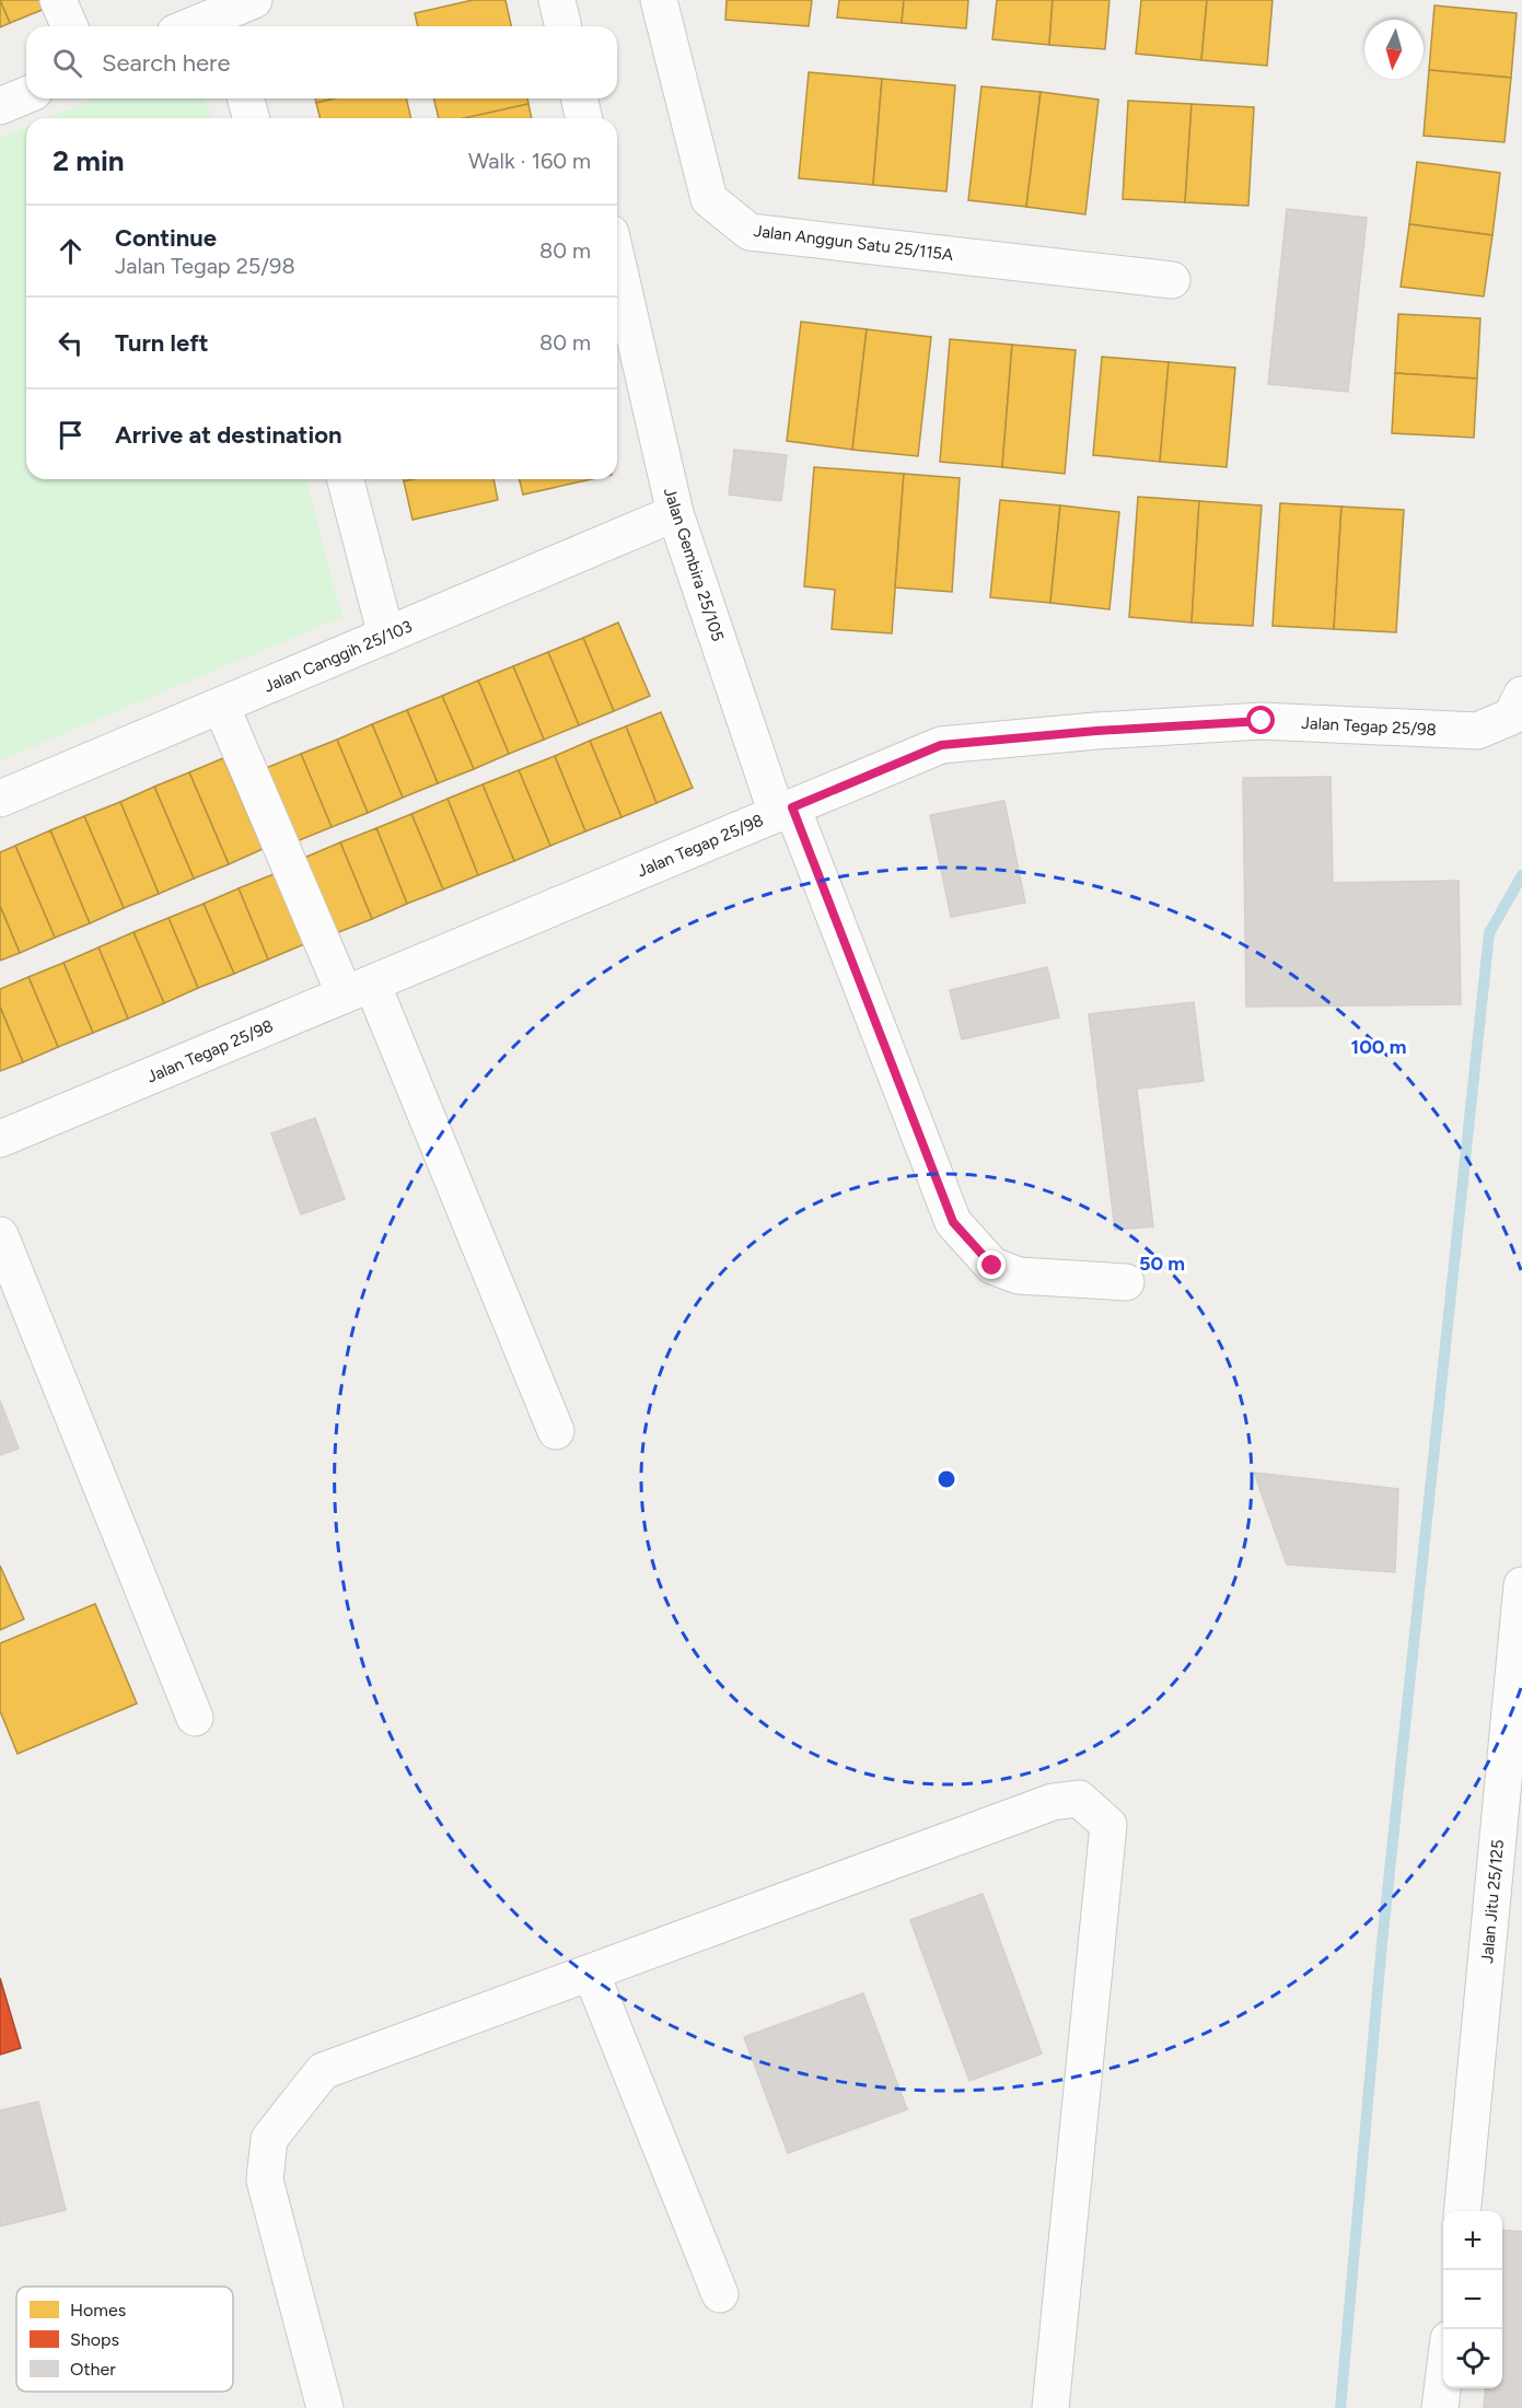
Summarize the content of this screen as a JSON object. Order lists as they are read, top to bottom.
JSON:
{
  "streets": {
    "street": [
      "Jalan Anggun Satu 25/115A",
      "Jalan Gembira 25/105",
      "Jalan Canggih 25/103",
      "Jalan Tegap 25/98",
      "Jalan Jitu 25/125"
    ]
  },
  "crossings": [
    ["Jalan Gembira 25/105", "Jalan Canggih 25/103"],
    ["Jalan Gembira 25/105", "Jalan Tegap 25/98"]
  ],
  "legend": ["Homes", "Shops", "Other"],
  "north": "bottom",
  "page": {
    "search": "Search here",
    "heading": ["2 min", "Walk · 160 m"],
    "list": [
      ["Continue", "Jalan Tegap 25/98", "80 m"],
      ["Turn left", "80 m"],
      "Arrive at destination"
    ],
    "map_buttons": ["+", "−"]
  },
  "rings": ["100 m", "50 m"]
}
